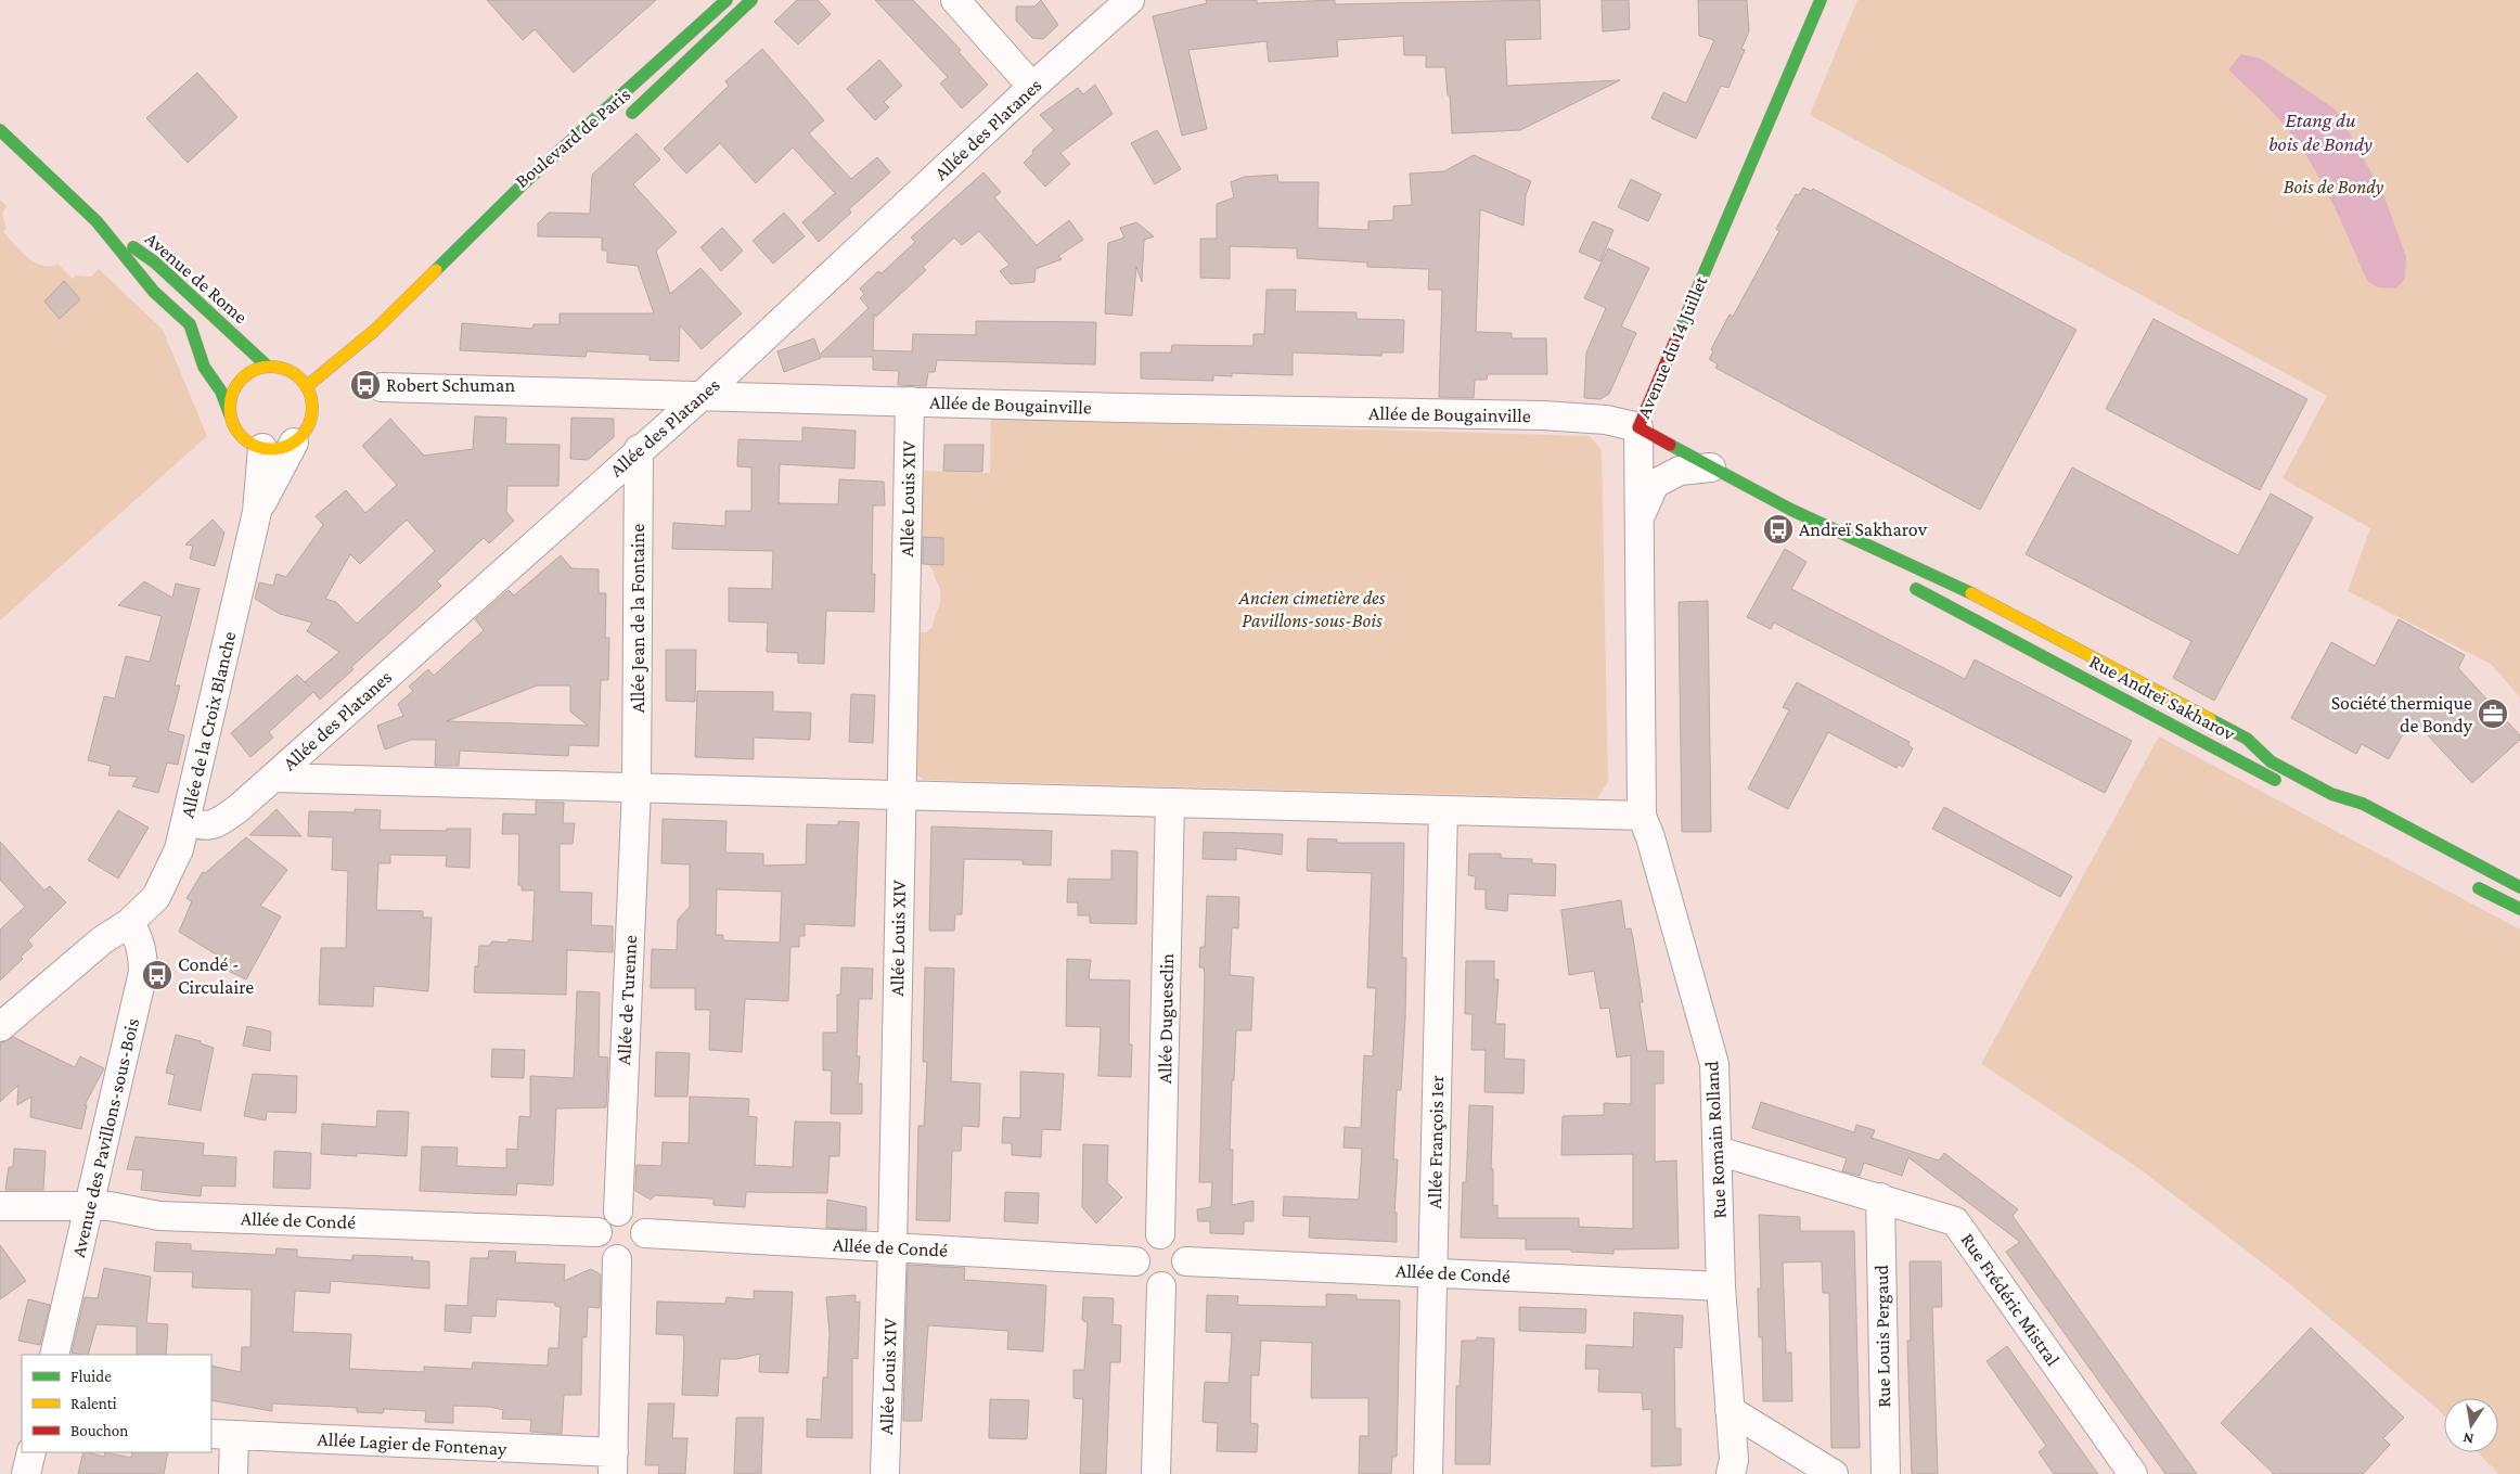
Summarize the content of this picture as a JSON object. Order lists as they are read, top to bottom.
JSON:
{
  "streets": {
    "street": [
      "Allée des Platanes",
      "Boulevard de Paris",
      "Avenue de Rome",
      "Avenue du 14 Juillet",
      "Allée de Bougainville",
      "Allée Louis XIV",
      "Allée Jean de la Fontaine",
      "Rue Andreï Sakharov",
      "Allée de la Croix Blanche",
      "Allée de Turenne",
      "Allée Duguesclin",
      "Avenue des Pavillons-sous-Bois",
      "Rue Romain Rolland",
      "Allée François 1er",
      "Allée de Condé",
      "Rue Frédéric Mistral",
      "Rue Louis Pergaud",
      "Allée Lagier de Fontenay"
    ]
  },
  "crossings": [
    ["Allée des Platanes", "Allée de Bougainville"],
    ["Allée des Platanes", "Allée Jean de la Fontaine"],
    ["Allée des Platanes", "Allée de la Croix Blanche"],
    ["Boulevard de Paris", "Avenue de Rome"],
    ["Boulevard de Paris", "Allée de la Croix Blanche"],
    ["Avenue de Rome", "Allée de la Croix Blanche"],
    ["Avenue du 14 Juillet", "Allée de Bougainville"],
    ["Avenue du 14 Juillet", "Rue Andreï Sakharov"],
    ["Avenue du 14 Juillet", "Rue Romain Rolland"],
    ["Allée de Bougainville", "Allée Louis XIV"],
    ["Allée de Bougainville", "Rue Andreï Sakharov"],
    ["Allée Louis XIV", "Allée de Condé"],
    ["Allée Jean de la Fontaine", "Allée de Turenne"],
    ["Allée de la Croix Blanche", "Avenue des Pavillons-sous-Bois"],
    ["Allée de Turenne", "Allée de Condé"],
    ["Allée Duguesclin", "Allée de Condé"],
    ["Avenue des Pavillons-sous-Bois", "Allée de Condé"],
    ["Rue Romain Rolland", "Allée de Condé"],
    ["Rue Romain Rolland", "Rue Frédéric Mistral"],
    ["Allée François 1er", "Allée de Condé"],
    ["Rue Frédéric Mistral", "Rue Louis Pergaud"]
  ],
  "water": ["Etang du bois de Bondy"],
  "parks": ["Bois de Bondy", "Ancien cimetière des Pavillons-sous-Bois"],
  "places": {
    "bus stop": ["Robert Schuman", "Andreï Sakharov", "Condé - Circulaire"],
    "office": ["Société thermique de Bondy"]
  },
  "legend": ["Fluide", "Ralenti", "Bouchon"],
  "north": "bottom"
}
